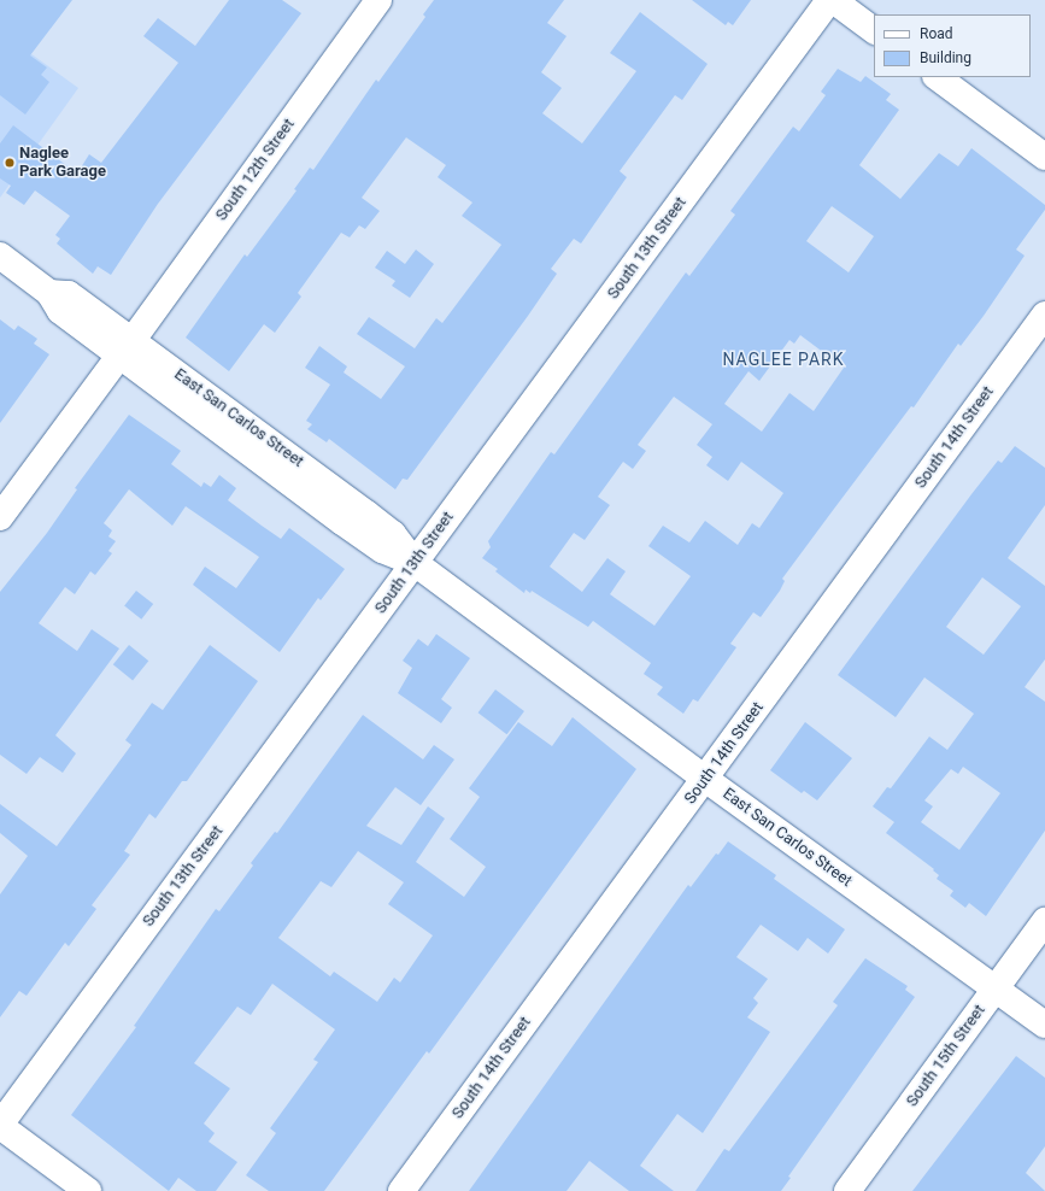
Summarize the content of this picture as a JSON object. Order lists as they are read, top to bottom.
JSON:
{
  "streets": {
    "street": [
      "South 12th Street",
      "South 13th Street",
      "East San Carlos Street",
      "South 14th Street",
      "South 15th Street"
    ]
  },
  "crossings": [
    ["South 12th Street", "East San Carlos Street"],
    ["South 13th Street", "East San Carlos Street"],
    ["East San Carlos Street", "South 14th Street"],
    ["East San Carlos Street", "South 15th Street"]
  ],
  "districts": ["NAGLEE PARK"],
  "places": ["Naglee Park Garage"],
  "legend": ["Road", "Building"]
}
